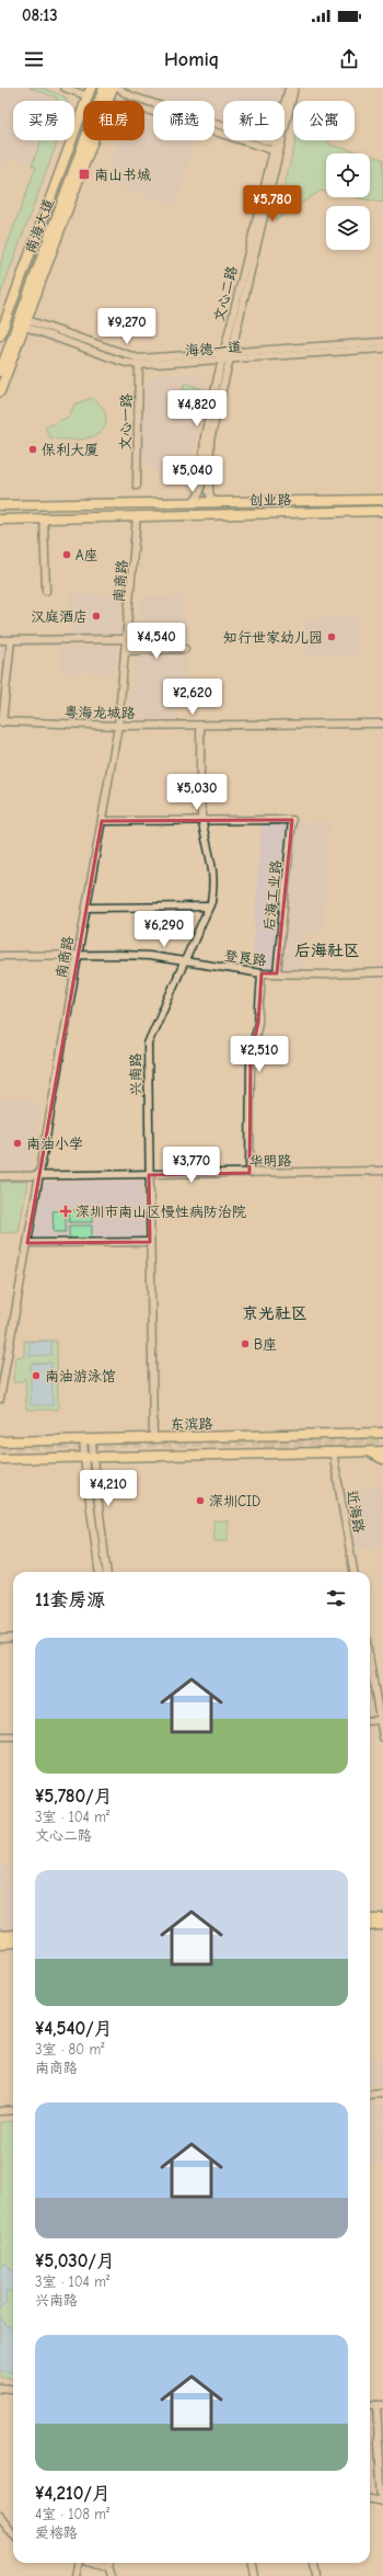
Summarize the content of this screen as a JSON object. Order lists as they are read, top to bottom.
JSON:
{
  "streets": {
    "main road": ["南海大道", "创业路", "东滨路"],
    "street": [
      "文心二路",
      "海德一道",
      "文心一路",
      "南商路",
      "粤海龙城路",
      "后海工业路",
      "登良路",
      "兴南路",
      "华明路",
      "近海路"
    ]
  },
  "crossings": [
    ["文心二路", "海德一道"],
    ["文心二路", "创业路"],
    ["海德一道", "文心一路"],
    ["创业路", "南商路"],
    ["南商路", "粤海龙城路"],
    ["南商路", "登良路"],
    ["南商路", "华明路"],
    ["粤海龙城路", "兴南路"],
    ["后海工业路", "登良路"],
    ["后海工业路", "兴南路"],
    ["登良路", "兴南路"],
    ["兴南路", "华明路"],
    ["兴南路", "东滨路"]
  ],
  "districts": ["后海社区", "京光社区"],
  "places": {
    "transit": ["南山书城"],
    "other": [
      "保利大厦",
      "A座",
      "汉庭酒店",
      "知行世家幼儿园",
      "南油小学",
      "B座",
      "南油游泳馆",
      "深圳CID"
    ],
    "health": ["深圳市南山区慢性病防治院"]
  },
  "page": {
    "status": "08:13",
    "header": "Homiq",
    "chip": [
      "买房",
      "租房",
      "筛选",
      "新上",
      "公寓"
    ],
    "price": [
      "¥5,780",
      "¥9,270",
      "¥4,820",
      "¥5,040",
      "¥4,540",
      "¥2,620",
      "¥5,030",
      "¥6,290",
      "¥2,510",
      "¥3,770",
      "¥4,210"
    ],
    "heading": "11套房源",
    "list": [
      {
        "name": "¥5,780/月",
        "note": "3室 · 104 m² · 文心二路"
      },
      {
        "name": "¥4,540/月",
        "note": "3室 · 80 m² · 南商路"
      },
      {
        "name": "¥5,030/月",
        "note": "3室 · 104 m² · 兴南路"
      },
      {
        "name": "¥4,210/月",
        "note": "4室 · 108 m² · 爱榕路"
      }
    ]
  }
}
